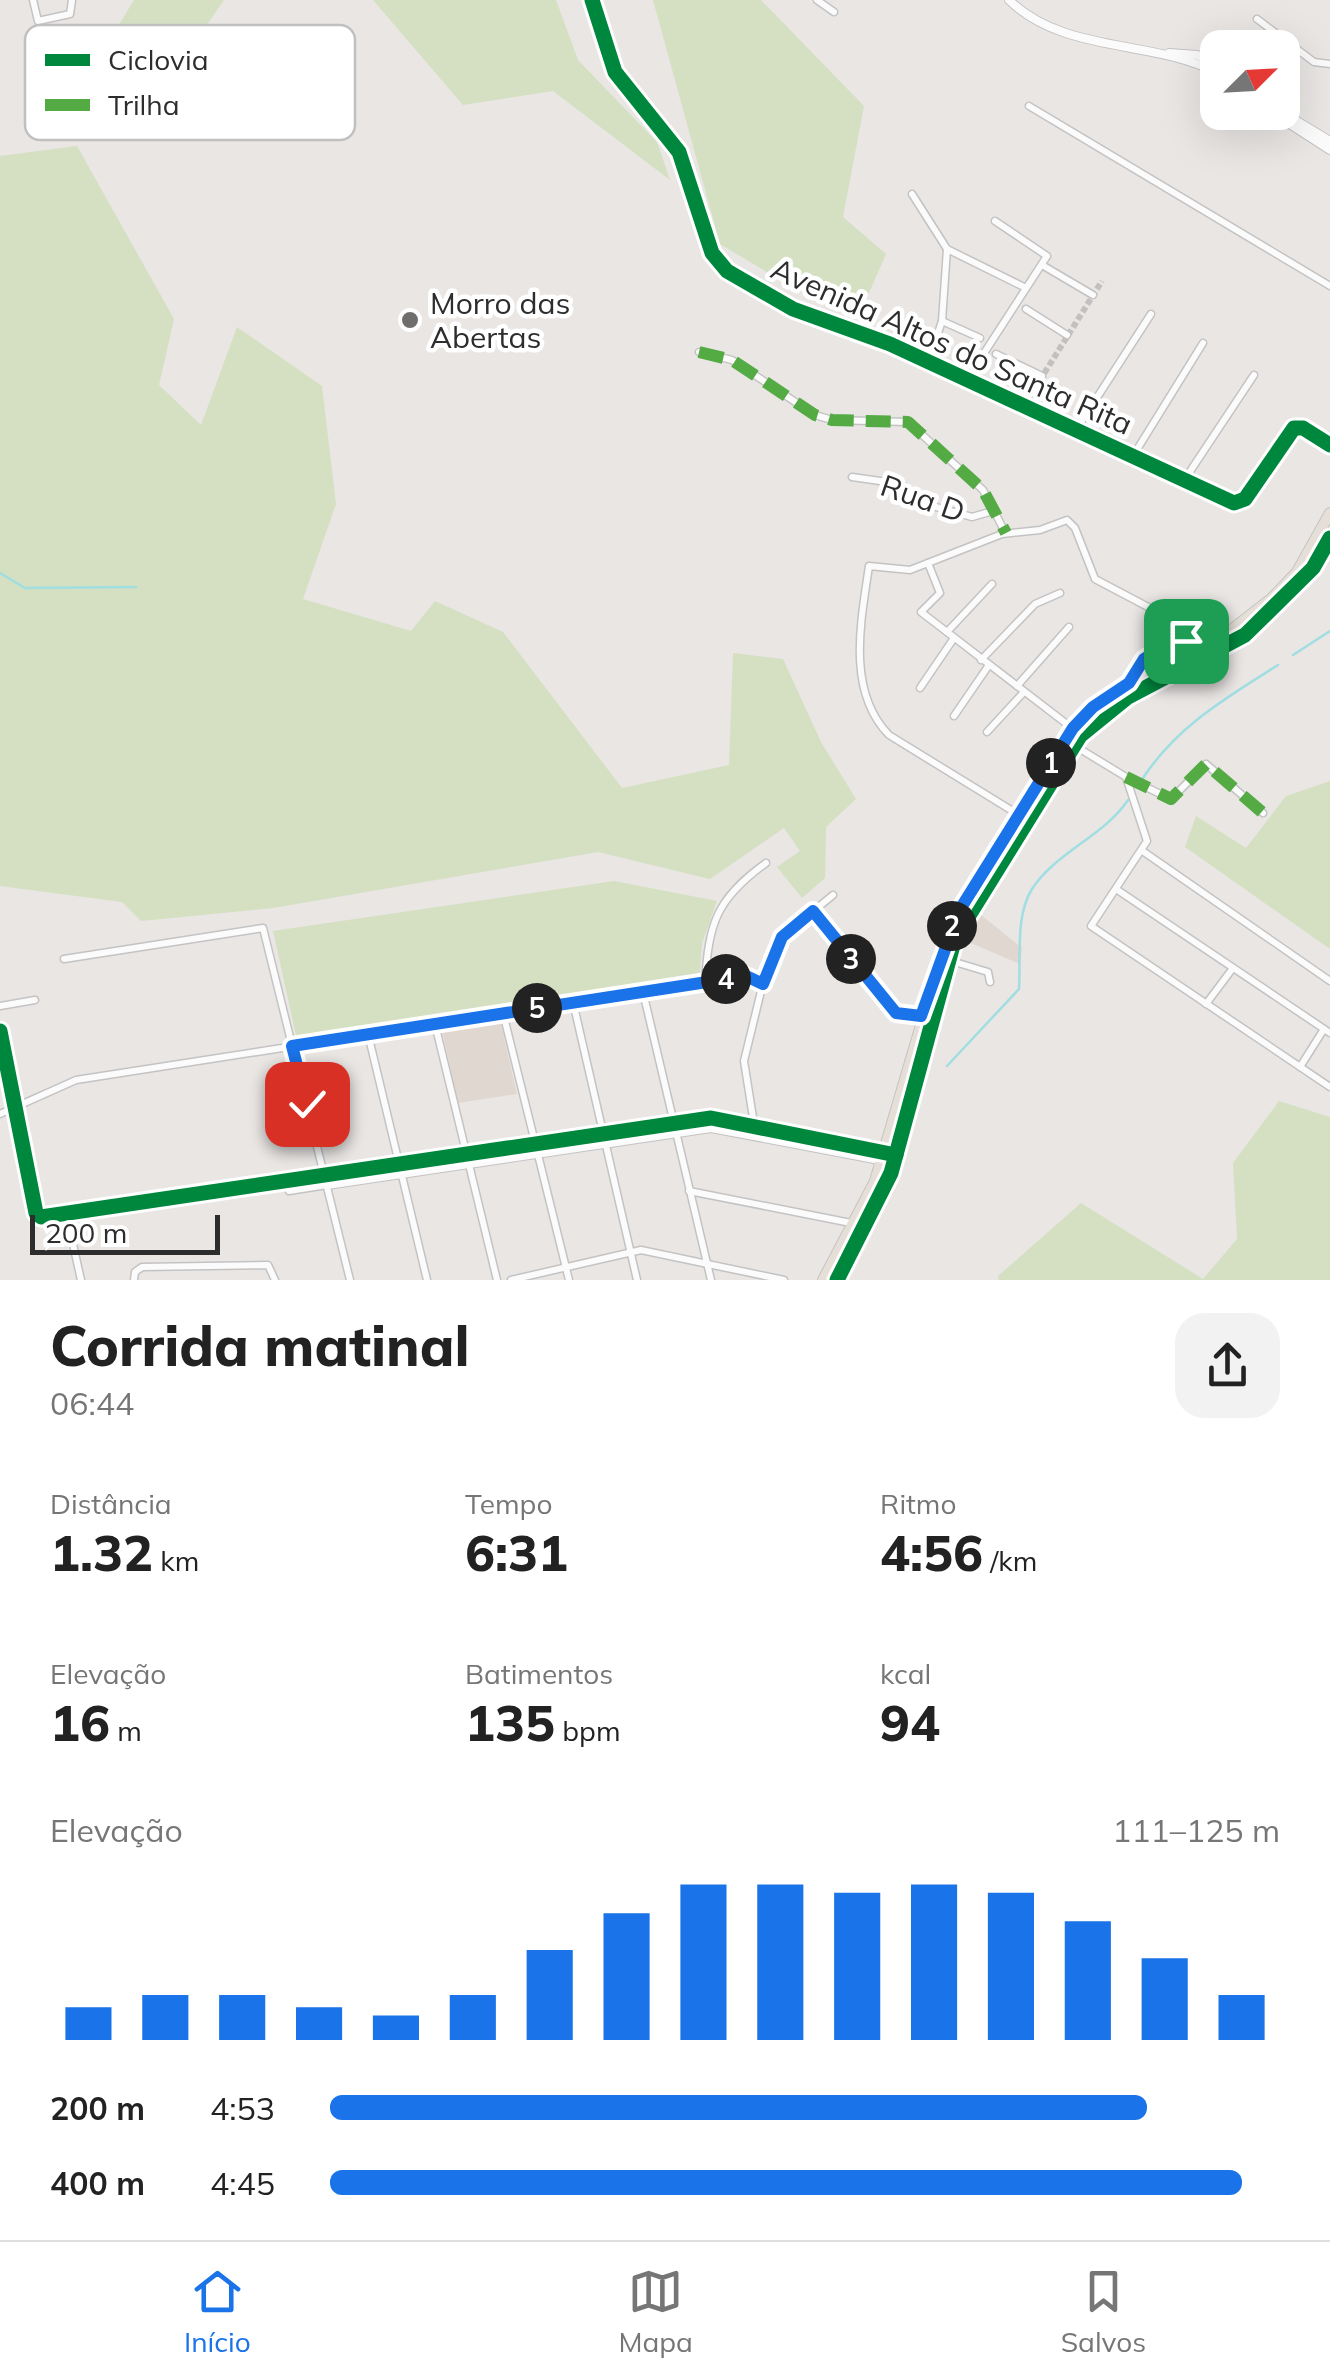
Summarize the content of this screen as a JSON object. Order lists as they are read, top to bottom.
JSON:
{
  "streets": {
    "street": ["Avenida Altos do Santa Rita", "Rua D"]
  },
  "places": ["Morro das Abertas"],
  "legend": ["Ciclovia", "Trilha"],
  "scale_bar": "200 m",
  "north": "top right",
  "page": {
    "pins": [
      "1",
      "2",
      "3",
      "4",
      "5"
    ],
    "scale": "200 m",
    "heading": ["Corrida matinal", "06:44"],
    "stats": [
      ["Distância", "1.32 km"],
      ["Tempo", "6:31"],
      ["Ritmo", "4:56 /km"],
      ["Elevação", "16 m"],
      ["Batimentos", "135 bpm"],
      ["kcal", "94"]
    ],
    "chart": ["Elevação", "111–125 m"],
    "list": [
      {
        "name": "200 m",
        "note": "4:53"
      },
      {
        "name": "400 m",
        "note": "4:45"
      }
    ],
    "tabs": ["Início", "Mapa", "Salvos"]
  }
}
